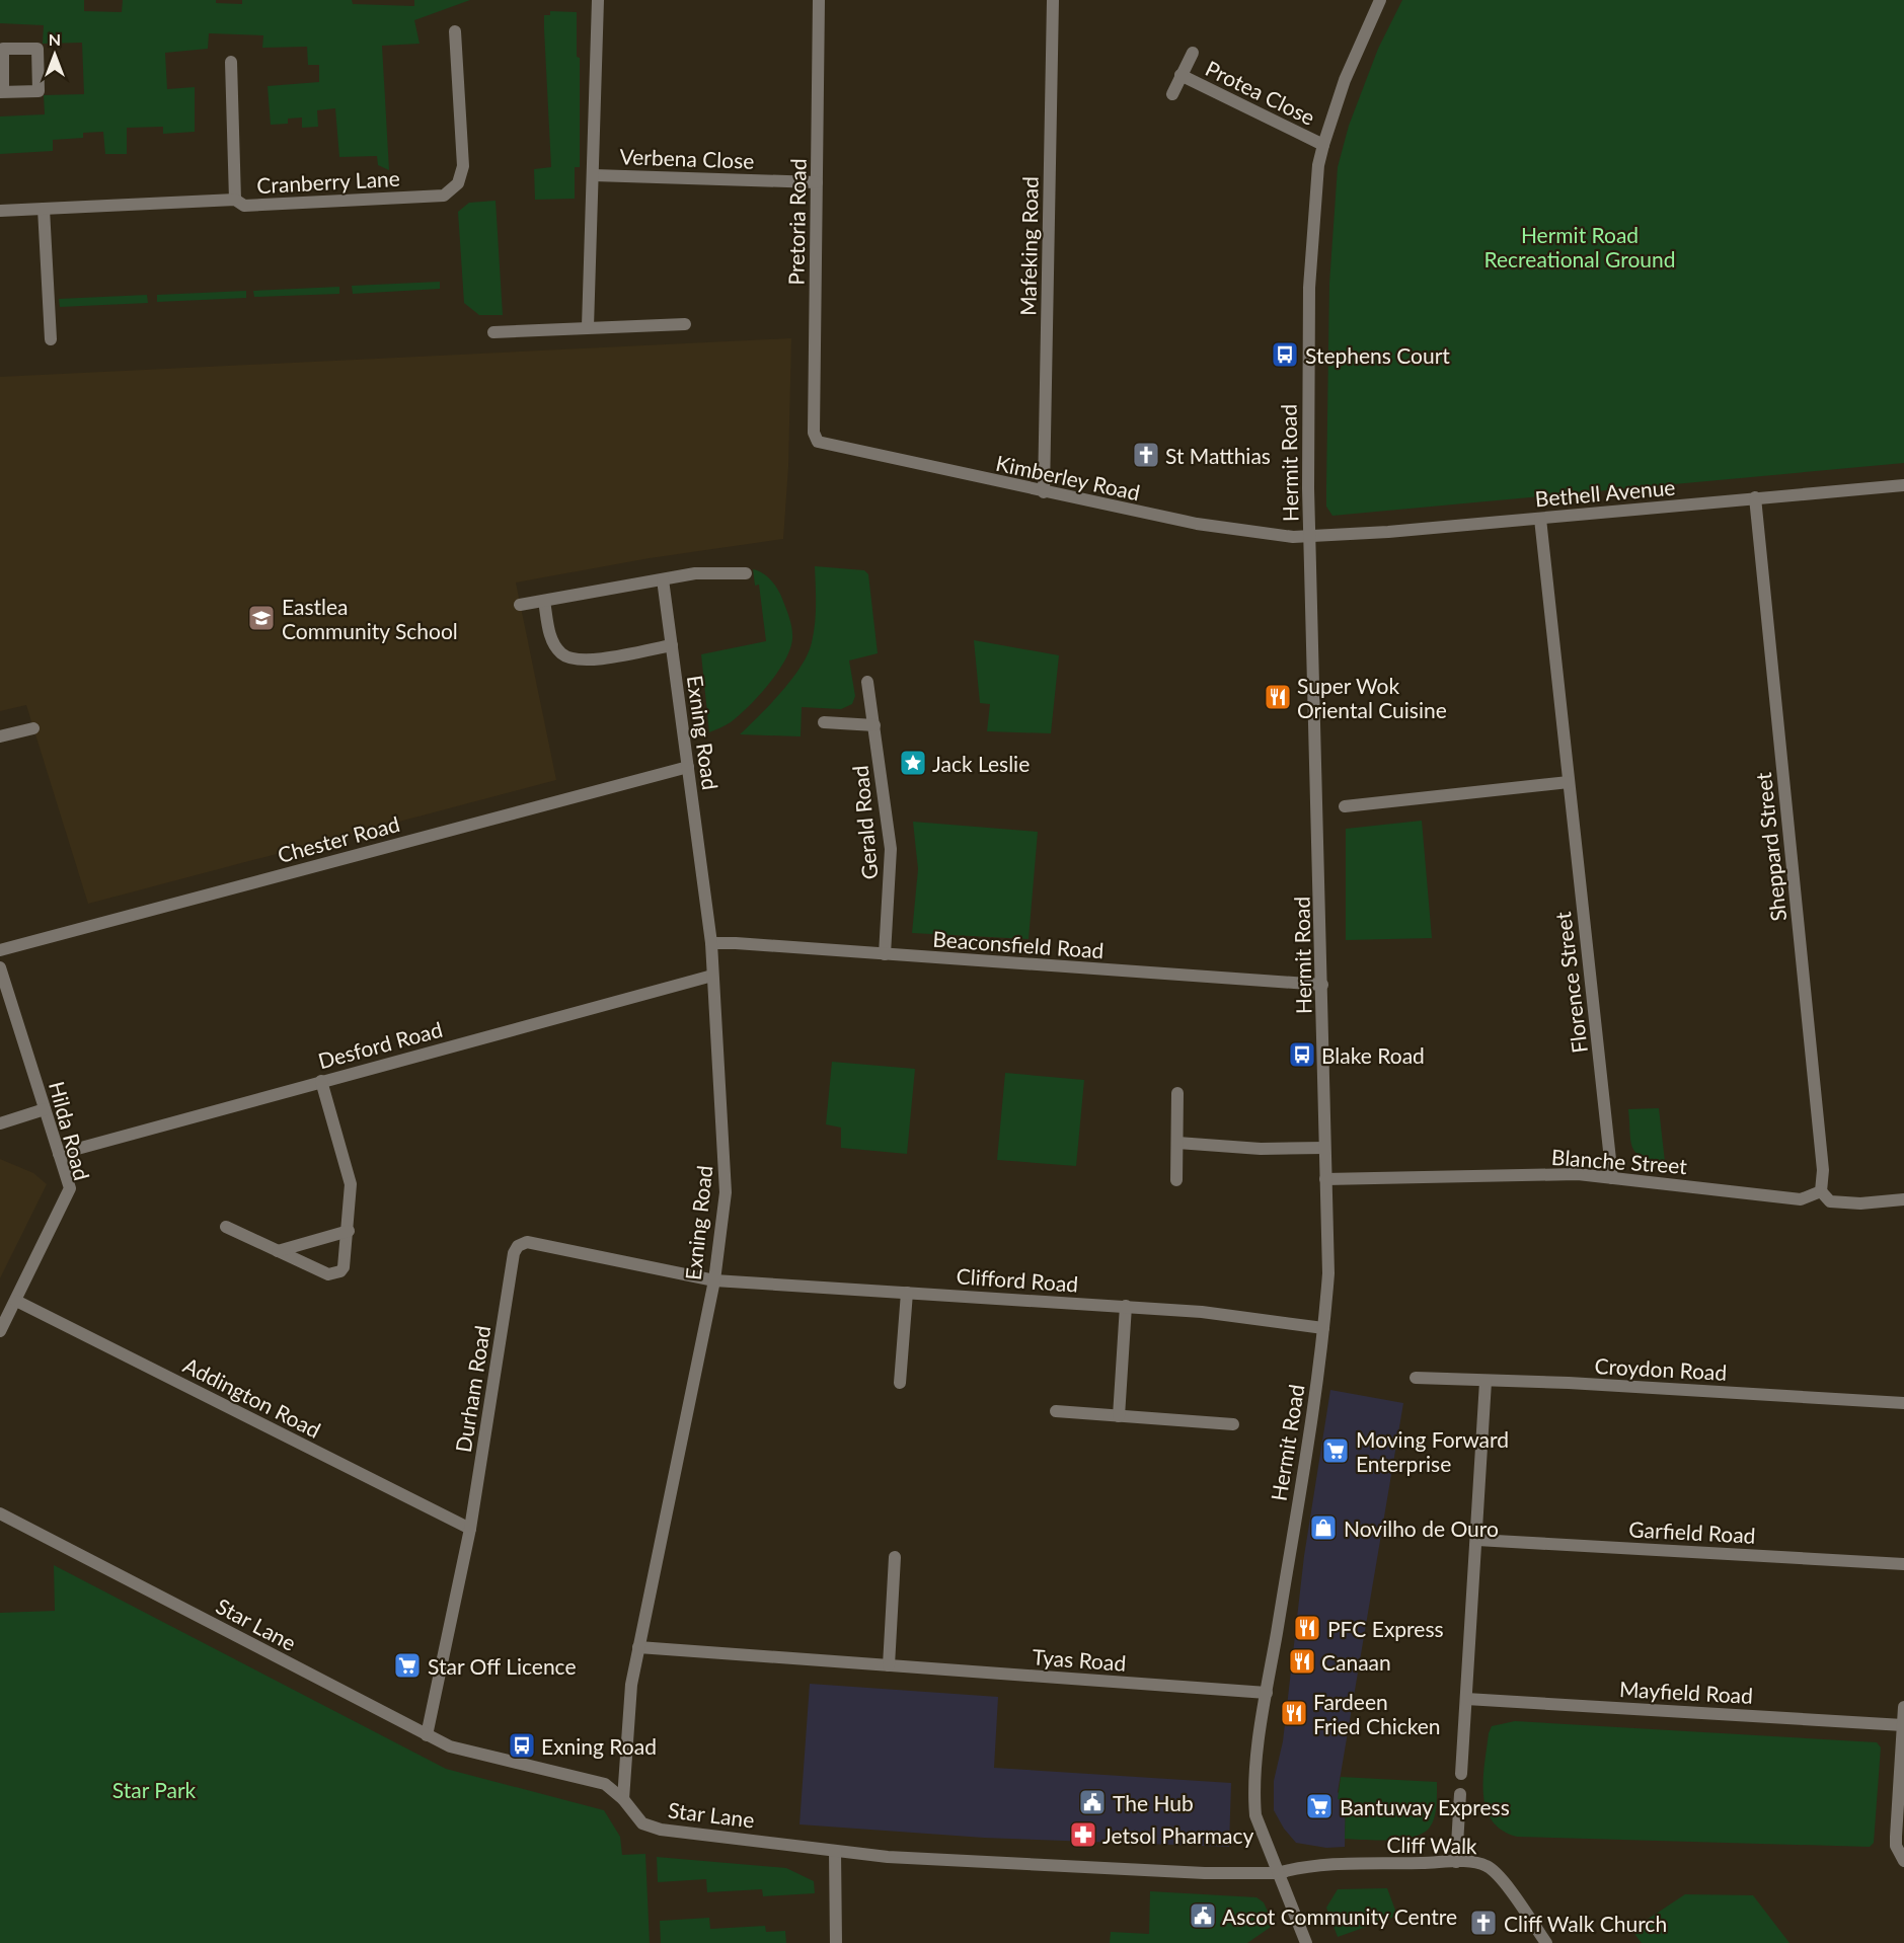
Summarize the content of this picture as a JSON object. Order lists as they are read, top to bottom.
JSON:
{
  "streets": {
    "street": [
      "Protea Close",
      "Verbena Close",
      "Cranberry Lane",
      "Pretoria Road",
      "Mafeking Road",
      "Hermit Road",
      "Kimberley Road",
      "Bethell Avenue",
      "Exning Road",
      "Gerald Road",
      "Chester Road",
      "Sheppard Street",
      "Beaconsfield Road",
      "Florence Street",
      "Desford Road",
      "Hilda Road",
      "Blanche Street",
      "Clifford Road",
      "Croydon Road",
      "Durham Road",
      "Addington Road",
      "Garfield Road",
      "Star Lane",
      "Tyas Road",
      "Mayfield Road",
      "Cliff Walk"
    ]
  },
  "crossings": [
    ["Protea Close", "Hermit Road"],
    ["Verbena Close", "Pretoria Road"],
    ["Pretoria Road", "Kimberley Road"],
    ["Mafeking Road", "Kimberley Road"],
    ["Hermit Road", "Kimberley Road"],
    ["Hermit Road", "Bethell Avenue"],
    ["Hermit Road", "Beaconsfield Road"],
    ["Hermit Road", "Blanche Street"],
    ["Hermit Road", "Clifford Road"],
    ["Hermit Road", "Star Lane"],
    ["Hermit Road", "Tyas Road"],
    ["Hermit Road", "Cliff Walk"],
    ["Kimberley Road", "Bethell Avenue"],
    ["Bethell Avenue", "Sheppard Street"],
    ["Bethell Avenue", "Florence Street"],
    ["Exning Road", "Chester Road"],
    ["Exning Road", "Beaconsfield Road"],
    ["Exning Road", "Desford Road"],
    ["Exning Road", "Clifford Road"],
    ["Exning Road", "Durham Road"],
    ["Exning Road", "Star Lane"],
    ["Exning Road", "Tyas Road"],
    ["Gerald Road", "Beaconsfield Road"],
    ["Sheppard Street", "Blanche Street"],
    ["Florence Street", "Blanche Street"],
    ["Desford Road", "Hilda Road"],
    ["Hilda Road", "Addington Road"],
    ["Clifford Road", "Durham Road"],
    ["Durham Road", "Addington Road"],
    ["Durham Road", "Star Lane"],
    ["Star Lane", "Cliff Walk"]
  ],
  "parks": ["Hermit Road Recreational Ground", "Star Park"],
  "places": {
    "bus stop": ["Stephens Court", "Blake Road", "Exning Road"],
    "church": ["St Matthias", "Cliff Walk Church"],
    "school or university": ["Eastlea Community School"],
    "restaurant": [
      "Super Wok Oriental Cuisine",
      "PFC Express",
      "Canaan",
      "Fardeen Fried Chicken"
    ],
    "place": ["Jack Leslie"],
    "supermarket": ["Moving Forward Enterprise", "Star Off Licence", "Bantuway Express"],
    "shop": ["Novilho de Ouro"],
    "public building": ["The Hub", "Ascot Community Centre"],
    "pharmacy": ["Jetsol Pharmacy"]
  },
  "north": "top"
}
